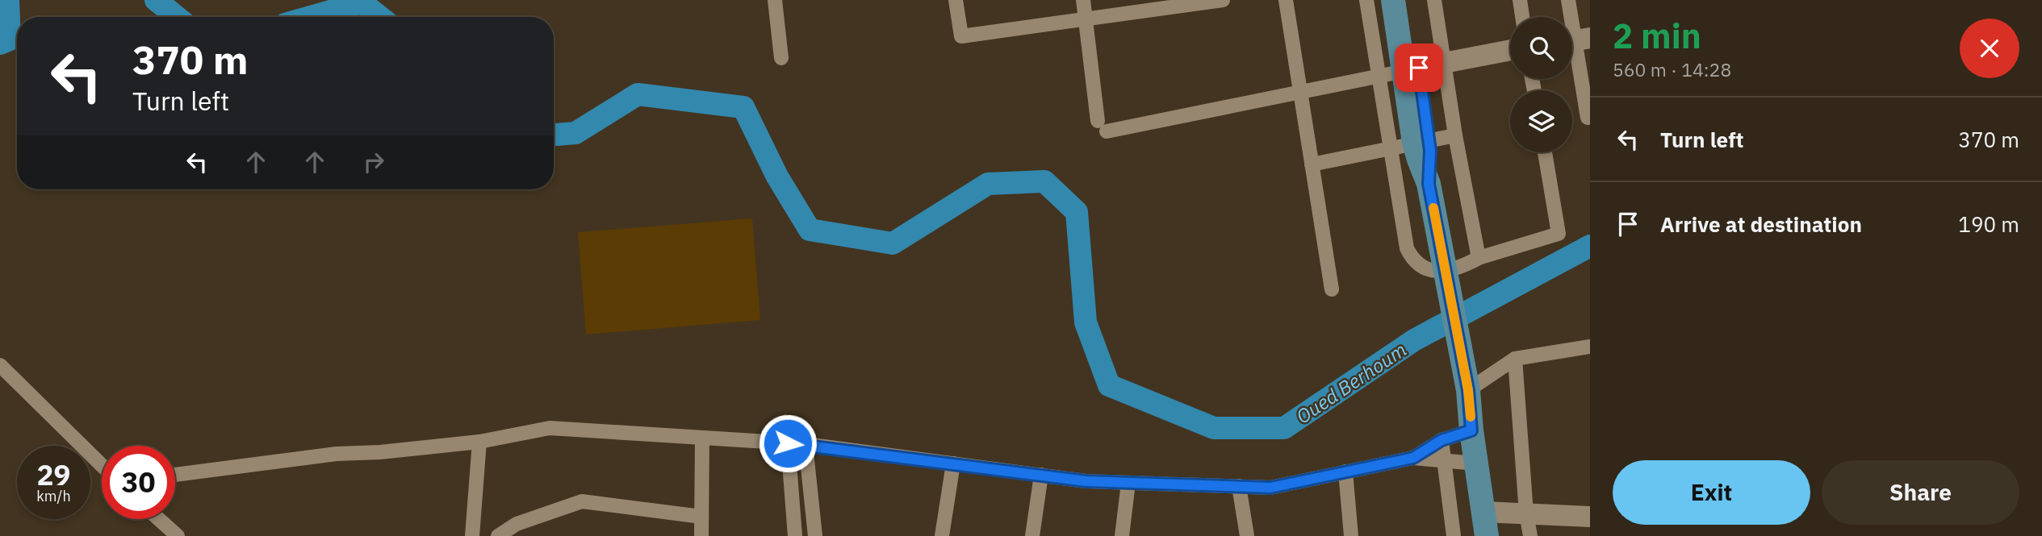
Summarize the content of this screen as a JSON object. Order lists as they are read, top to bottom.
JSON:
{
  "water": ["Oued Berhoum"],
  "page": {
    "heading": ["2 min", "560 m · 14:28"],
    "turn": ["370 m", "Turn left"],
    "list": [
      {
        "name": "Turn left",
        "value": "370 m"
      },
      {
        "name": "Arrive at destination",
        "value": "190 m"
      }
    ],
    "speed": "29 km/h",
    "limit": "30",
    "buttons": ["Exit", "Share"]
  }
}
